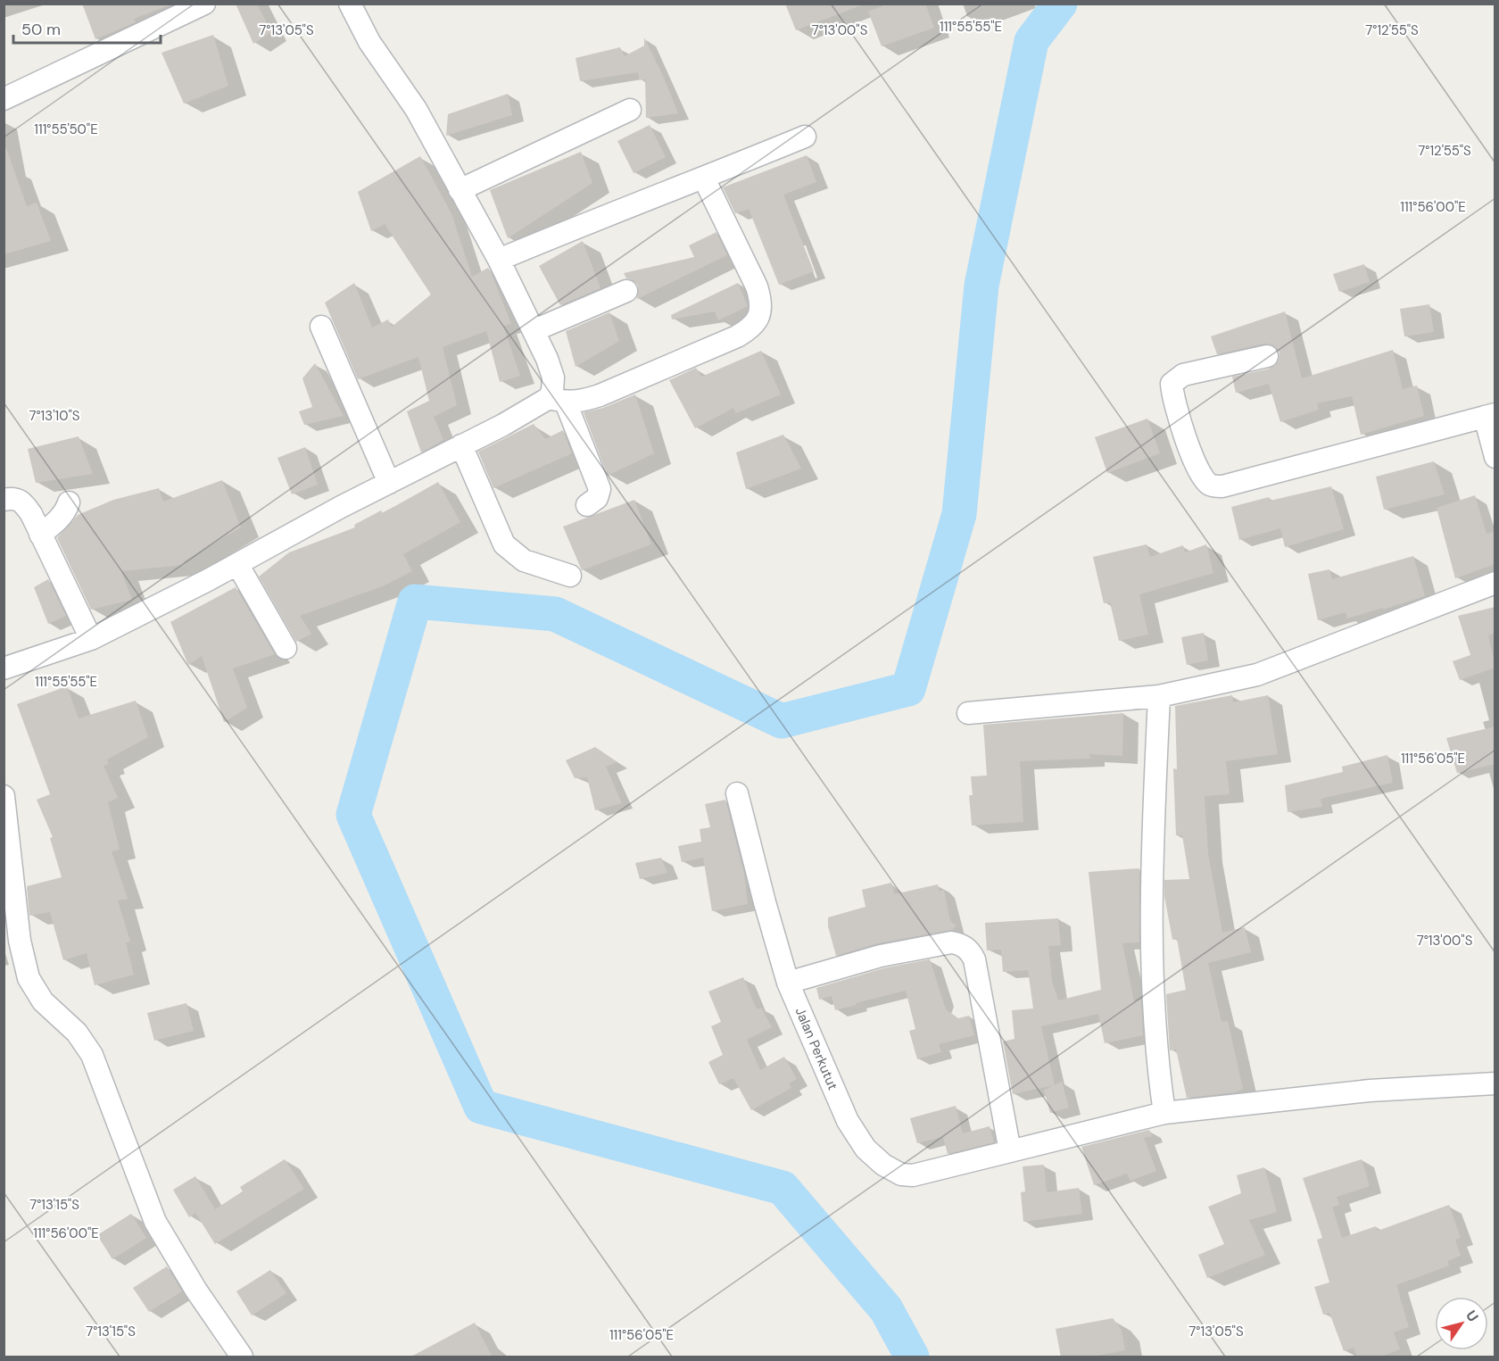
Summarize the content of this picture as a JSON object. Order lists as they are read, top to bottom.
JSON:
{
  "streets": {
    "street": ["Jalan Perkutut"]
  },
  "scale_bar": "50 m",
  "north": "top right",
  "coordinates": [
    "111°55'55\"E",
    "7°13'05\"S",
    "7°13'00\"S",
    "7°12'55\"S",
    "111°55'50\"E",
    "111°56'00\"E",
    "7°13'10\"S",
    "111°56'05\"E",
    "7°13'15\"S"
  ]
}
